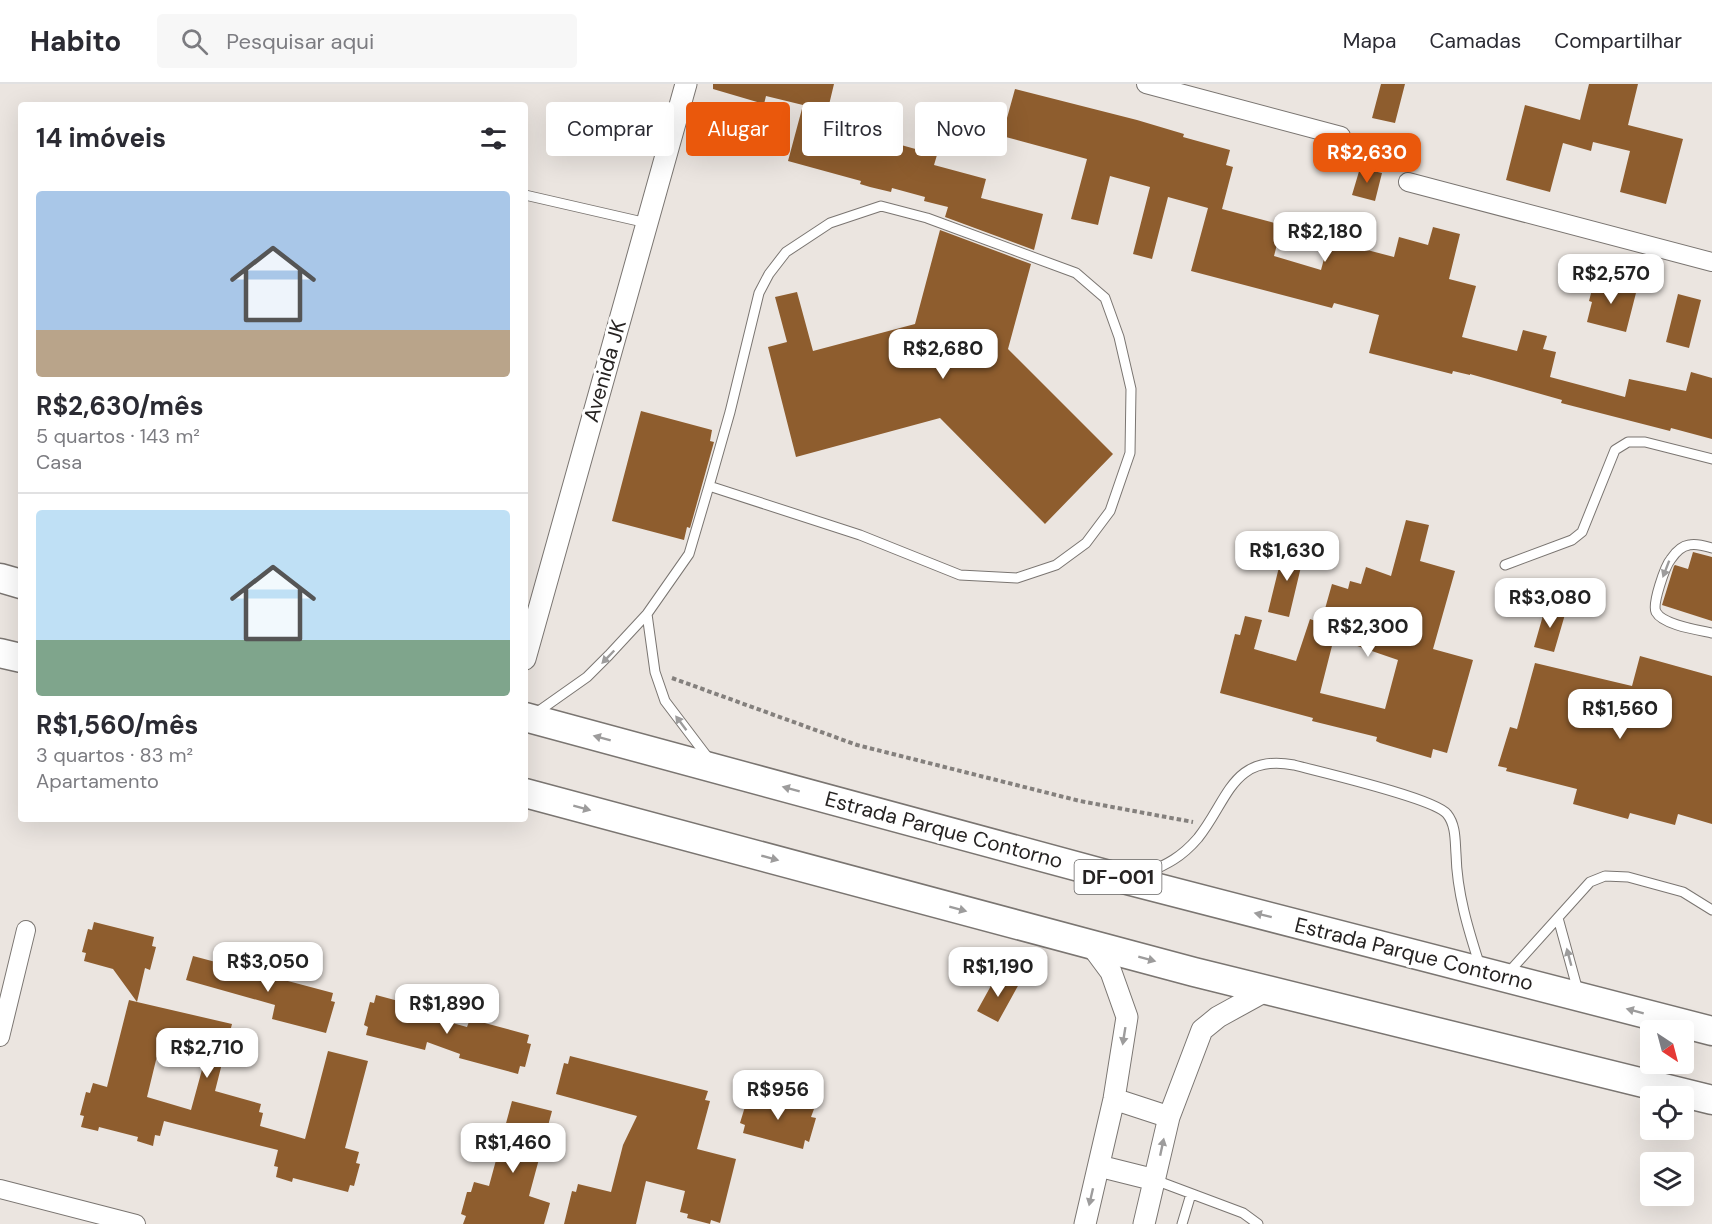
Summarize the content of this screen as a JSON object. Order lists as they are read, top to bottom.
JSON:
{
  "streets": {
    "highway": ["Estrada Parque Contorno", "DF-001"],
    "street": ["Avenida JK"]
  },
  "north": "bottom right",
  "page": {
    "header": "Habito",
    "search": "Pesquisar aqui",
    "nav": ["Mapa", "Camadas", "Compartilhar"],
    "chip": [
      "Comprar",
      "Alugar",
      "Filtros",
      "Novo"
    ],
    "heading": "14 imóveis",
    "price": [
      "R$2,630",
      "R$2,180",
      "R$2,570",
      "R$2,680",
      "R$1,630",
      "R$3,080",
      "R$2,300",
      "R$1,560",
      "R$3,050",
      "R$1,190",
      "R$1,890",
      "R$2,710",
      "R$956",
      "R$1,460"
    ],
    "list": [
      {
        "name": "R$2,630/mês",
        "note": "5 quartos · 143 m² · Casa"
      },
      {
        "name": "R$1,560/mês",
        "note": "3 quartos · 83 m² · Apartamento"
      }
    ]
  }
}
